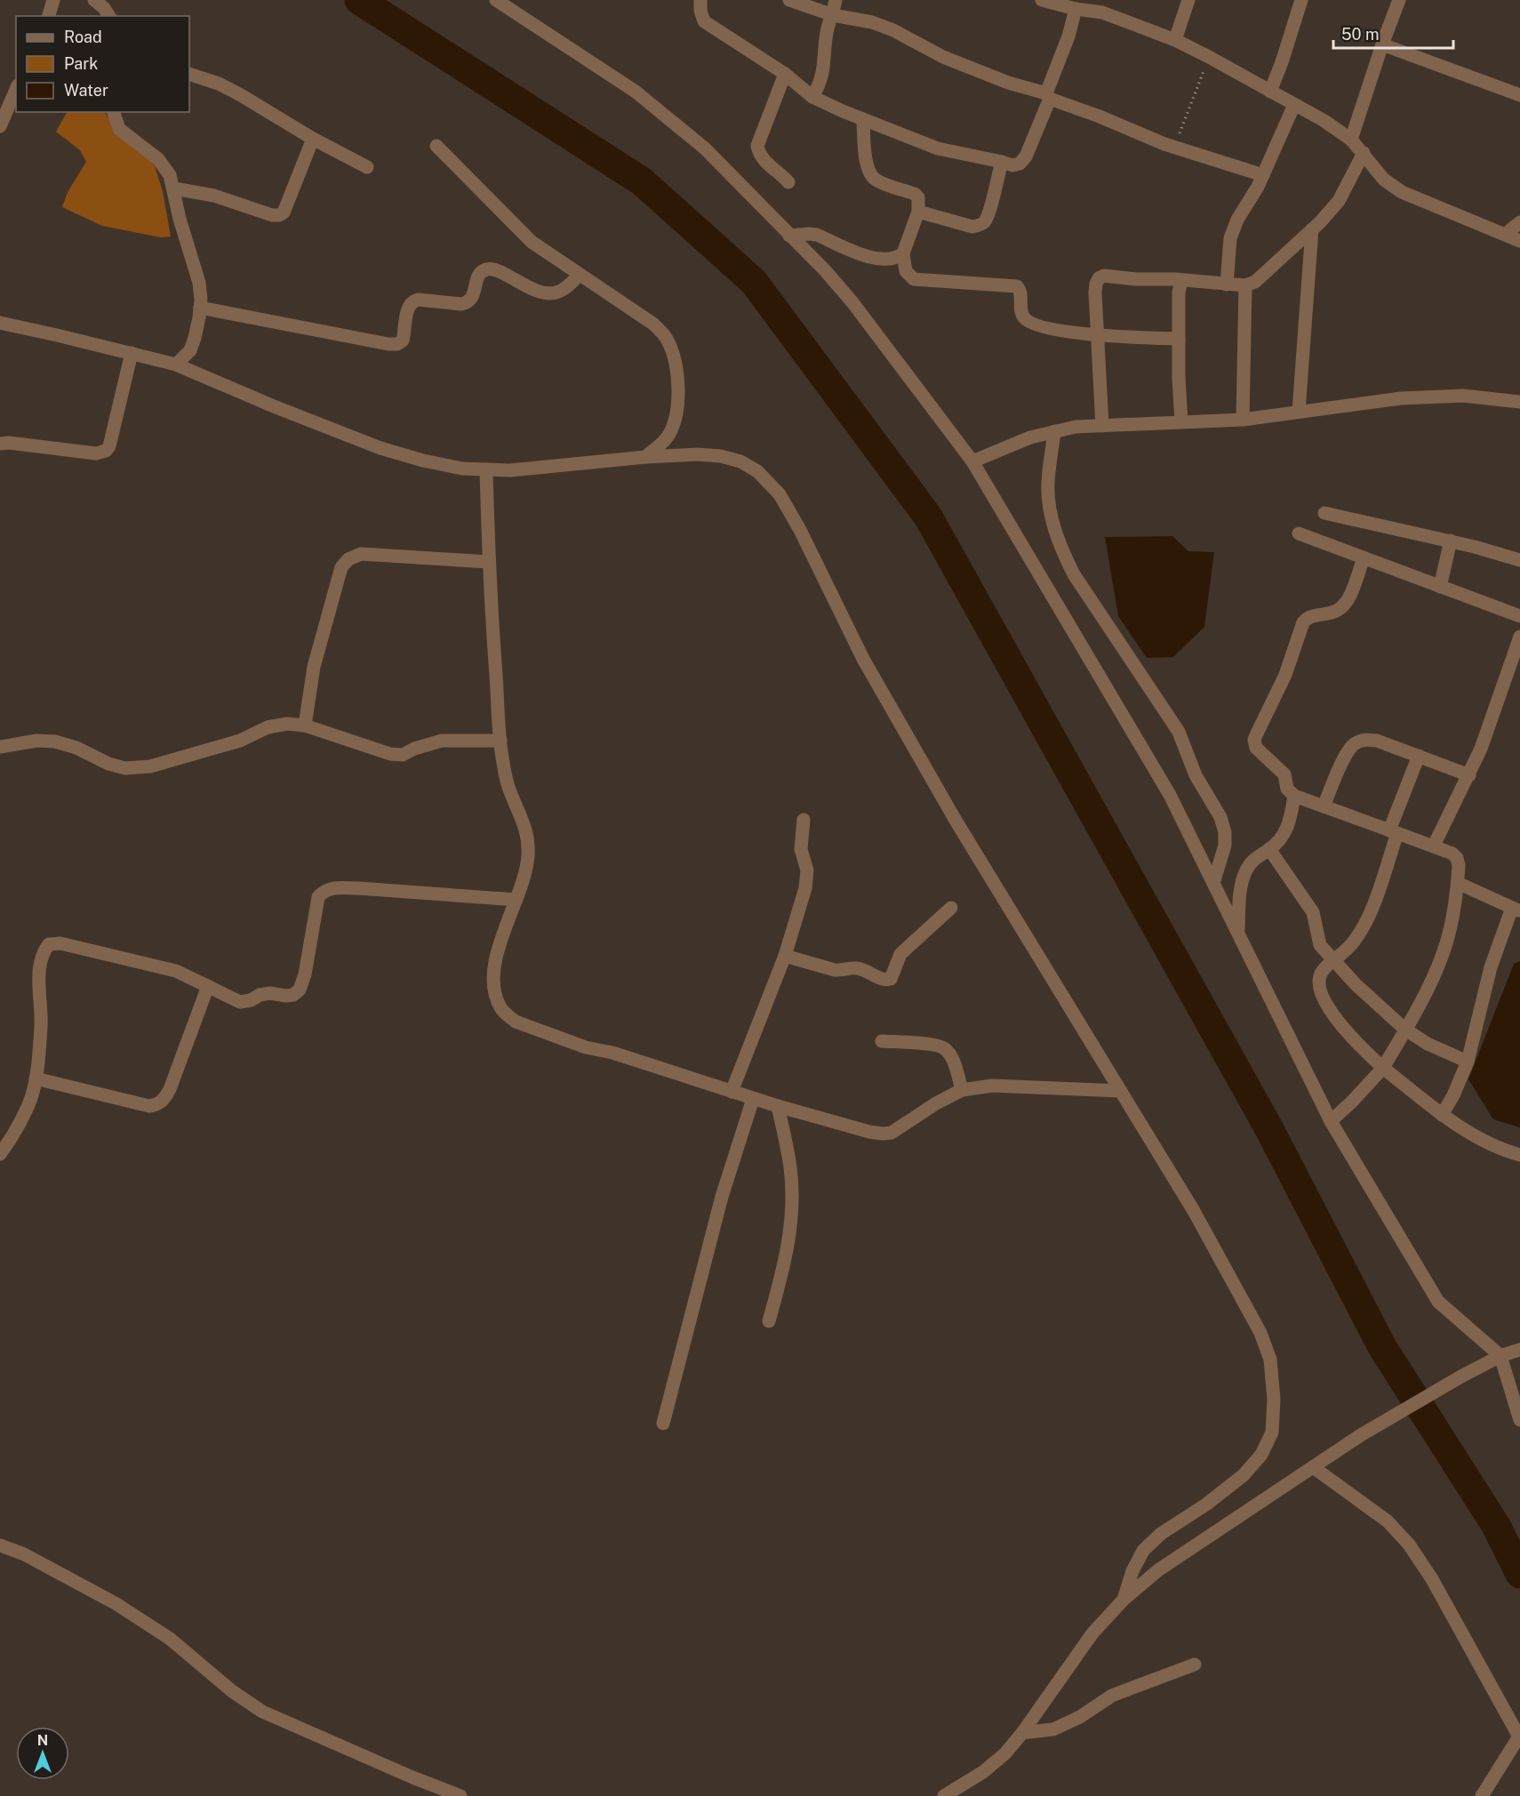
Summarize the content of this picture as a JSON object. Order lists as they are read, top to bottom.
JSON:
{
  "legend": ["Road", "Park", "Water"],
  "scale_bar": "50 m",
  "north": "top"
}
